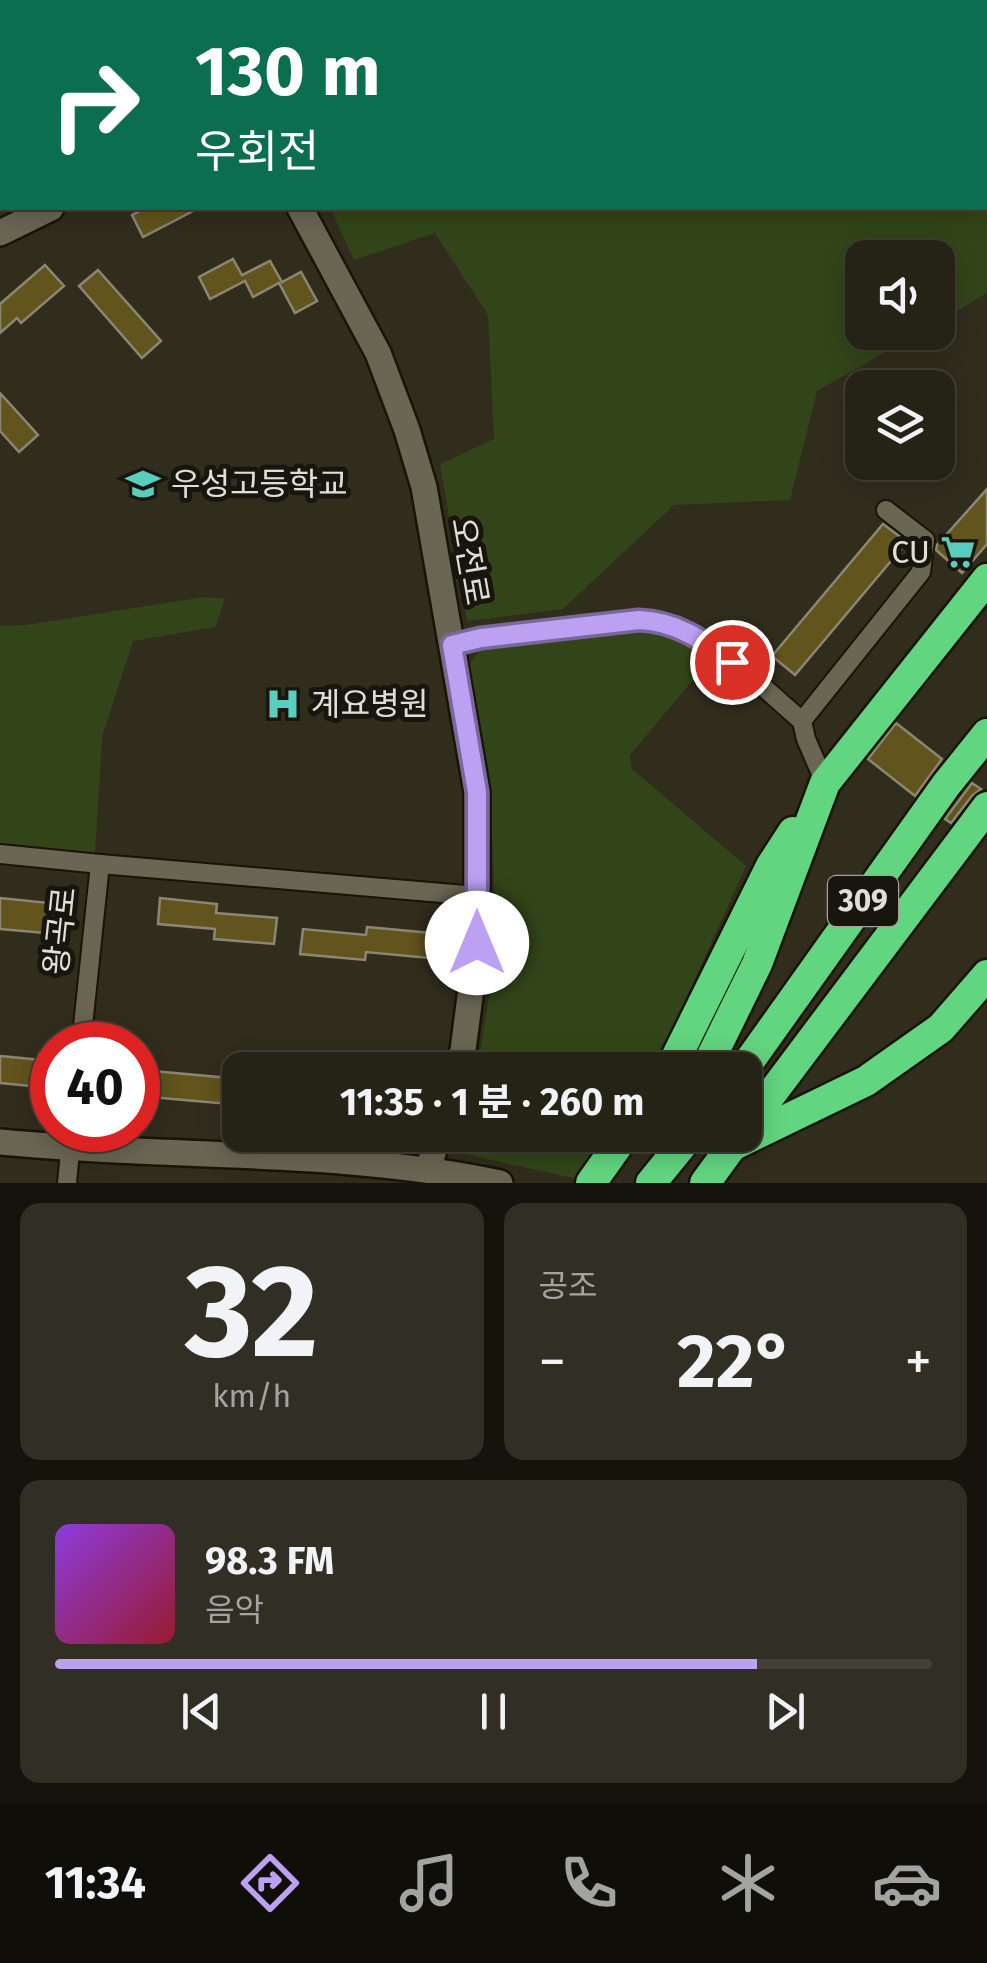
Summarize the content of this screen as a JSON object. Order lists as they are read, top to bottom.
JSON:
{
  "streets": {
    "highway": ["309"],
    "street": ["오전로", "왕곡로"]
  },
  "places": {
    "school or university": ["우성고등학교"],
    "supermarket": ["CU"],
    "hospital": ["계요병원"]
  },
  "page": {
    "turn": ["130 m", "우회전"],
    "limit": "40",
    "trip": "11:35 · 1 분 · 260 m",
    "tile": [
      ["32", "km/h"],
      "공조"
    ],
    "heat": ["−", "22°", "+"],
    "song": ["98.3 FM", "음악"],
    "tabs": "11:34"
  }
}
